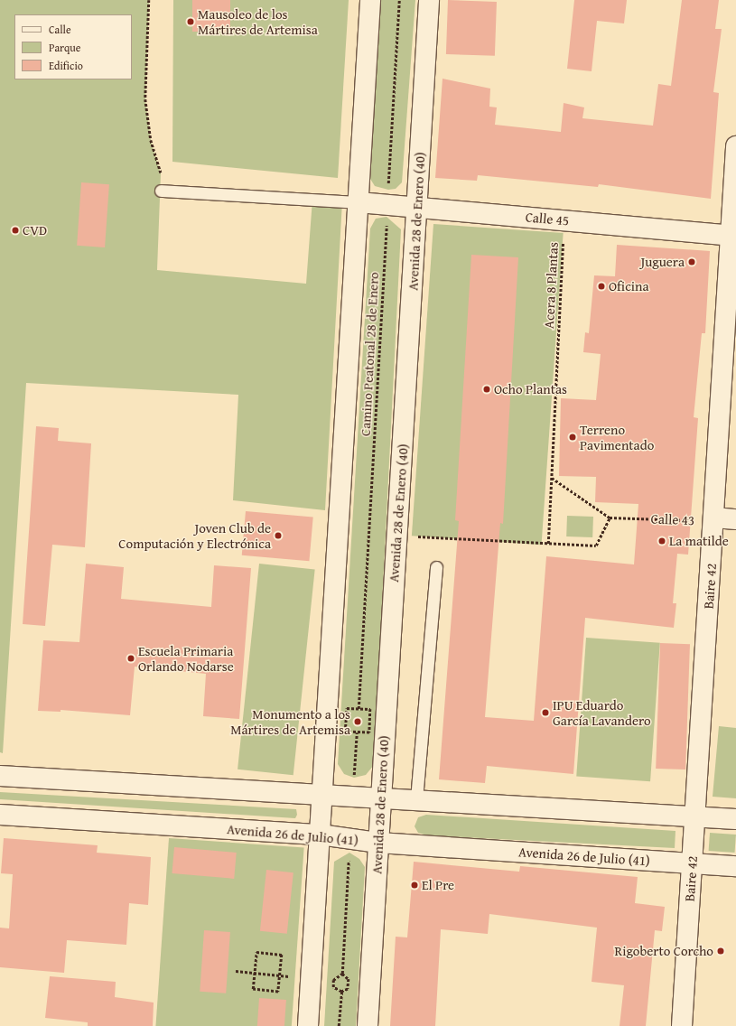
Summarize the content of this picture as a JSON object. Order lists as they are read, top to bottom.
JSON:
{
  "streets": {
    "main road": [
      "Calle 45",
      "Avenida 28 de Enero (40)",
      "Calle 43",
      "Baire 42",
      "Avenida 26 de Julio (41)"
    ],
    "path": ["Acera 8 Plantas", "Camino Peatonal 28 de Enero"]
  },
  "crossings": [
    ["Calle 45", "Avenida 28 de Enero (40)"],
    ["Calle 45", "Camino Peatonal 28 de Enero"],
    ["Calle 45", "Baire 42"],
    ["Avenida 28 de Enero (40)", "Avenida 26 de Julio (41)"],
    ["Calle 43", "Baire 42"],
    ["Baire 42", "Avenida 26 de Julio (41)"]
  ],
  "places": [
    "Mausoleo de los Mártires de Artemisa",
    "CVD",
    "Juguera",
    "Oficina",
    "Ocho Plantas",
    "Terreno Pavimentado",
    "Joven Club de Computación y Electrónica",
    "La matilde",
    "Escuela Primaria Orlando Nodarse",
    "IPU Eduardo García Lavandero",
    "Monumento a los Mártires de Artemisa",
    "El Pre",
    "Rigoberto Corcho"
  ],
  "legend": ["Calle", "Parque", "Edificio"]
}
